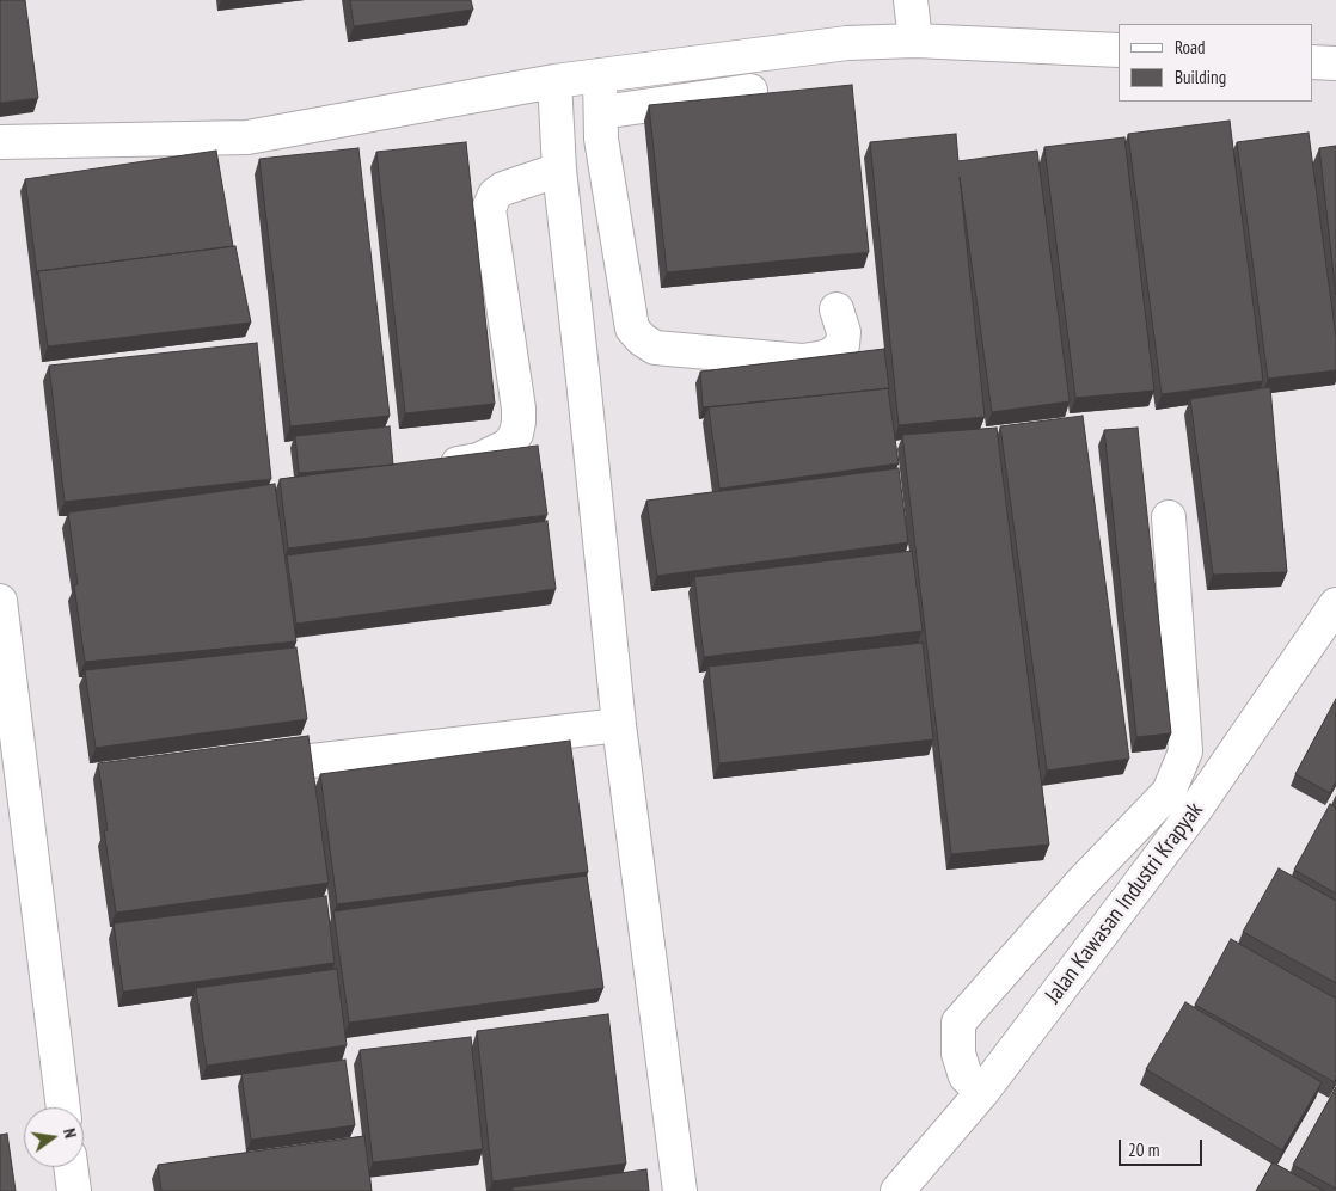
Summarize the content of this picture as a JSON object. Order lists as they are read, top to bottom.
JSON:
{
  "streets": {
    "lane": ["Jalan Kawasan Industri Krapyak"]
  },
  "legend": ["Road", "Building"],
  "scale_bar": "20 m",
  "north": "right"
}
